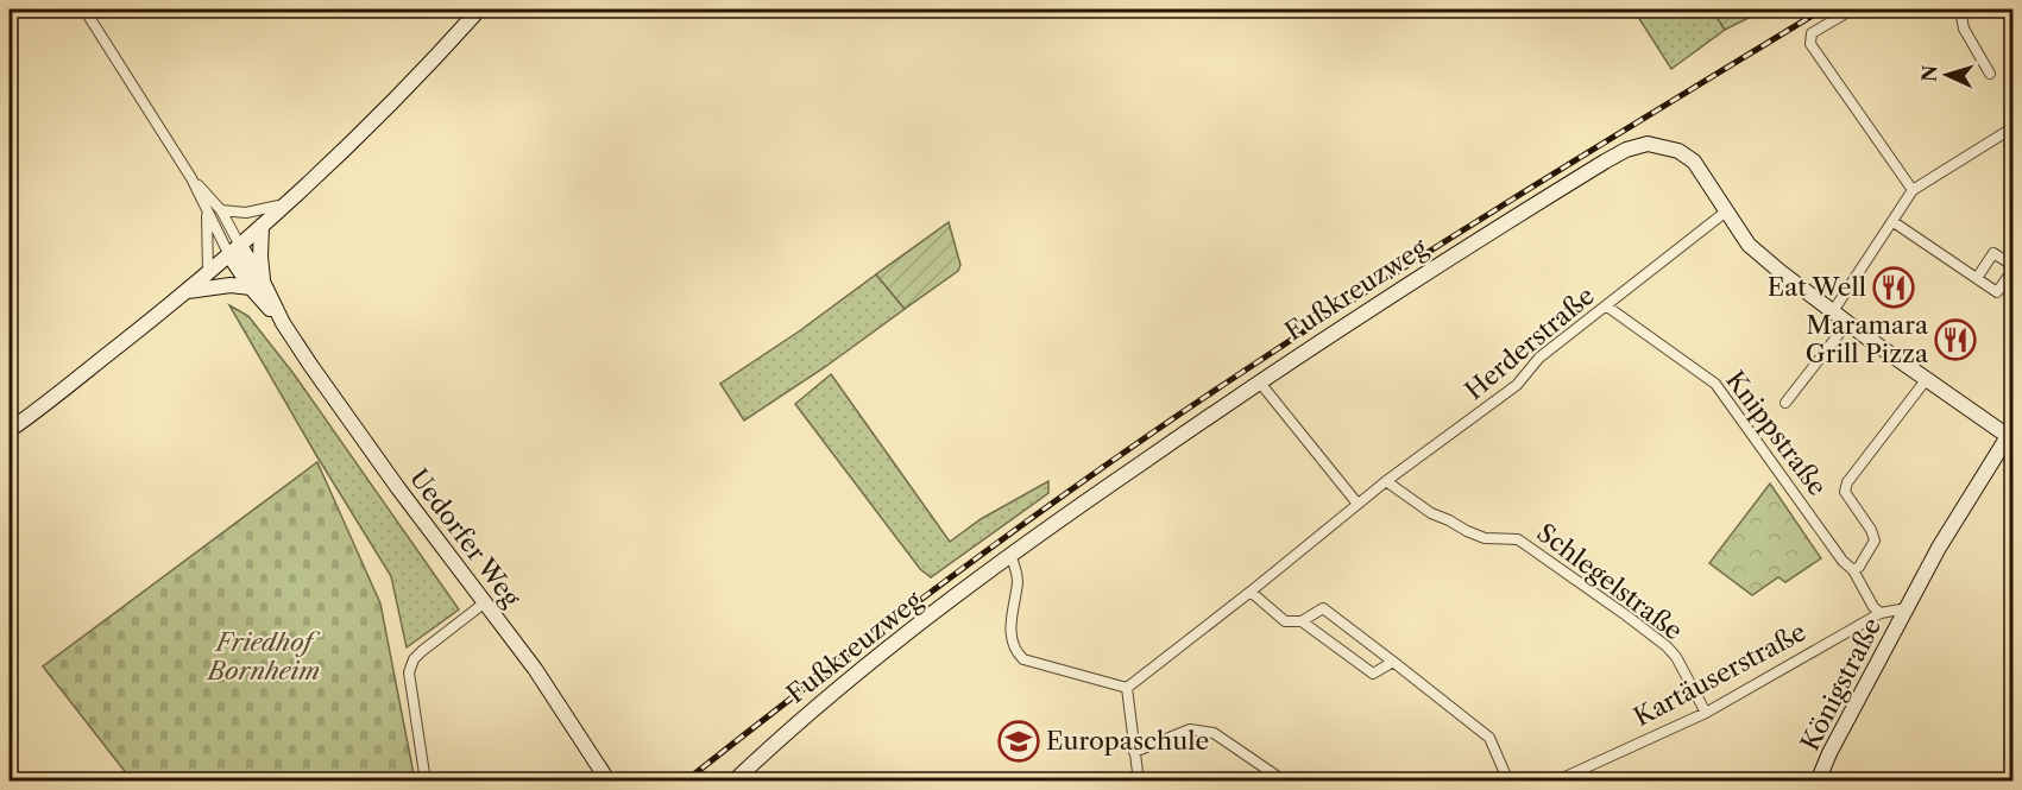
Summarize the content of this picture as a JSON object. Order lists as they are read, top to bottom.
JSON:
{
  "streets": {
    "street": [
      "Fußkreuzweg",
      "Herderstraße",
      "Knippstraße",
      "Uedorfer Weg",
      "Schlegelstraße",
      "Kartäuserstraße",
      "Königstraße"
    ]
  },
  "crossings": [
    ["Fußkreuzweg", "Herderstraße"],
    ["Fußkreuzweg", "Königstraße"],
    ["Herderstraße", "Knippstraße"],
    ["Herderstraße", "Schlegelstraße"],
    ["Knippstraße", "Kartäuserstraße"],
    ["Schlegelstraße", "Kartäuserstraße"],
    ["Kartäuserstraße", "Königstraße"]
  ],
  "parks": ["Friedhof Bornheim"],
  "places": {
    "restaurant": ["Eat Well", "Maramara Grill Pizza"],
    "school or university": ["Europaschule"]
  },
  "north": "left"
}
